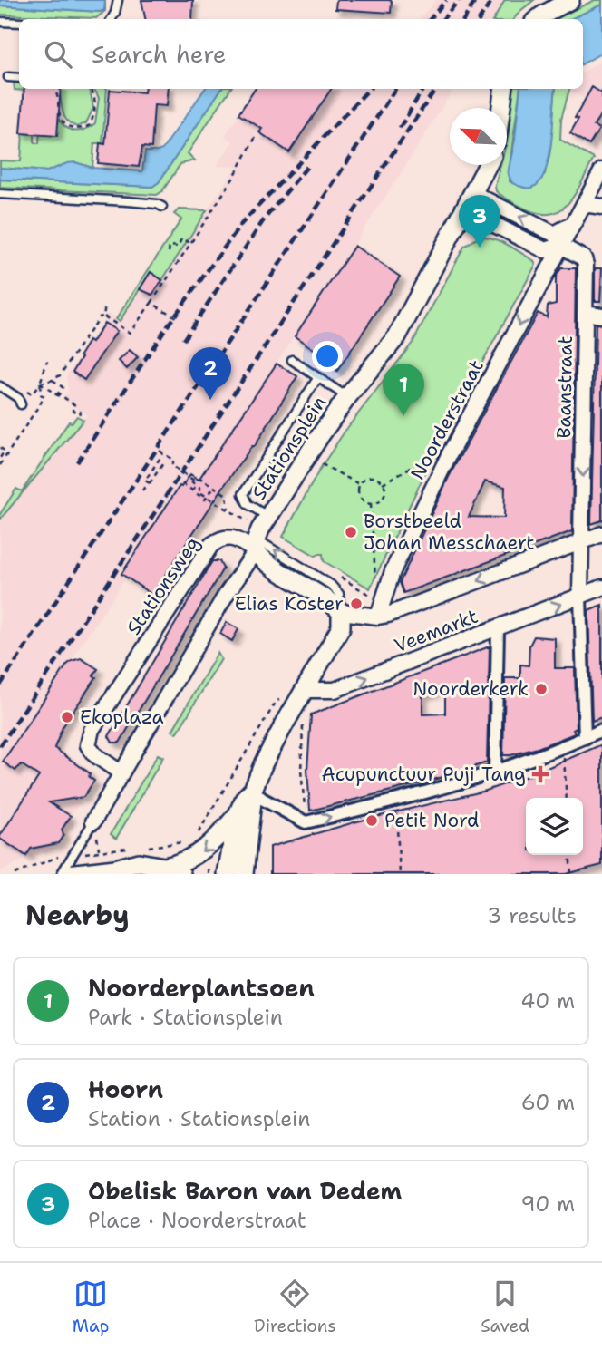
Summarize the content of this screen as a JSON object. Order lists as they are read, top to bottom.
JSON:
{
  "streets": {
    "street": [
      "Baanstraat",
      "Noorderstraat",
      "Stationsplein",
      "Stationsweg",
      "Veemarkt"
    ]
  },
  "crossings": [
    ["Baanstraat", "Noorderstraat"],
    ["Baanstraat", "Veemarkt"],
    ["Noorderstraat", "Veemarkt"],
    ["Stationsplein", "Stationsweg"]
  ],
  "one_way": ["Baanstraat", "Noorderstraat"],
  "places": {
    "other": [
      "Borstbeeld Johan Messchaert",
      "Elias Koster",
      "Noorderkerk",
      "Ekoplaza",
      "Petit Nord"
    ],
    "health": ["Acupunctuur Puji Tang"]
  },
  "north": "top left",
  "page": {
    "search": "Search here",
    "pins": ["3", "2", "1"],
    "heading": ["Nearby", "3 results"],
    "list": [
      {
        "mark": "1",
        "name": "Noorderplantsoen",
        "note": "Park · Stationsplein",
        "value": "40 m"
      },
      {
        "mark": "2",
        "name": "Hoorn",
        "note": "Station · Stationsplein",
        "value": "60 m"
      },
      {
        "mark": "3",
        "name": "Obelisk Baron van Dedem",
        "note": "Place · Noorderstraat",
        "value": "90 m"
      }
    ],
    "nav": ["Map", "Directions", "Saved"]
  }
}
